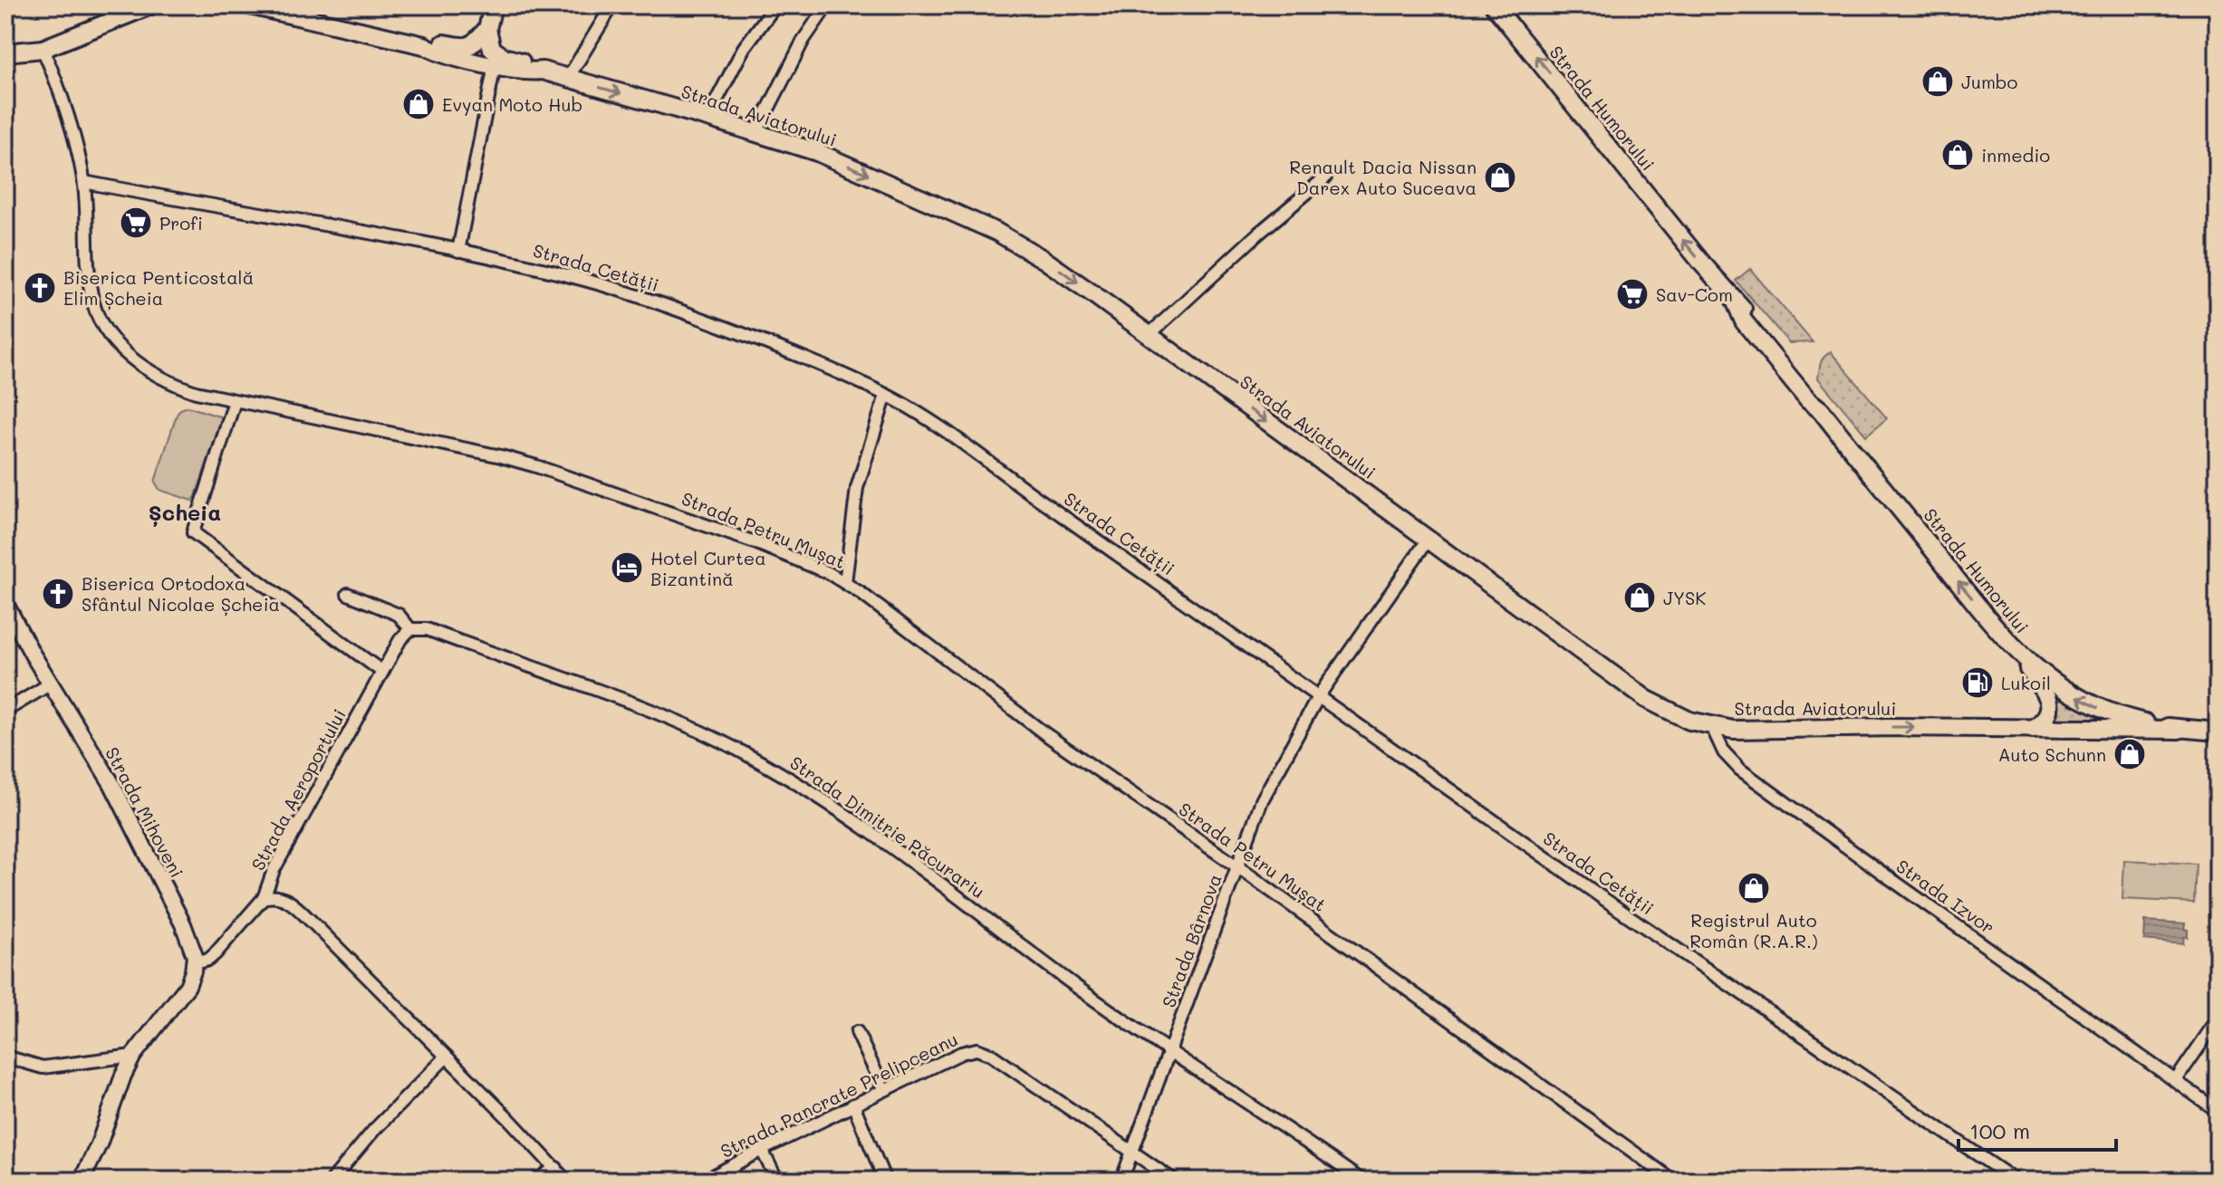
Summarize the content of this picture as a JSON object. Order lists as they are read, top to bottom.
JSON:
{
  "streets": {
    "main road": ["Strada Humorului", "Strada Aviatorului", "Strada Mihoveni"],
    "street": [
      "Strada Cetății",
      "Strada Petru Mușat",
      "Strada Aeroportului",
      "Strada Dimitrie Păcurariu",
      "Strada Izvor",
      "Strada Bârnova",
      "Strada Pancrate Prelipceanu"
    ]
  },
  "crossings": [
    ["Strada Humorului", "Strada Aviatorului"],
    ["Strada Aviatorului", "Strada Izvor"],
    ["Strada Aviatorului", "Strada Bârnova"],
    ["Strada Cetății", "Strada Petru Mușat"],
    ["Strada Cetății", "Strada Bârnova"],
    ["Strada Petru Mușat", "Strada Bârnova"],
    ["Strada Aeroportului", "Strada Dimitrie Păcurariu"],
    ["Strada Dimitrie Păcurariu", "Strada Bârnova"],
    ["Strada Bârnova", "Strada Pancrate Prelipceanu"]
  ],
  "one_way": ["Strada Humorului", "Strada Aviatorului"],
  "districts": ["Șcheia"],
  "places": {
    "shop": [
      "Jumbo",
      "Evyan Moto Hub",
      "inmedio",
      "Renault Dacia Nissan Darex Auto Suceava",
      "JYSK",
      "Auto Schunn",
      "Registrul Auto Român (R.A.R.)"
    ],
    "supermarket": ["Profi", "Sav-Com"],
    "church": ["Biserica Penticostală Elim Șcheia", "Biserica Ortodoxa Sfântul Nicolae Șcheia"],
    "hotel": ["Hotel Curtea Bizantină"],
    "fuel station": ["Lukoil"]
  },
  "scale_bar": "100 m"
}
